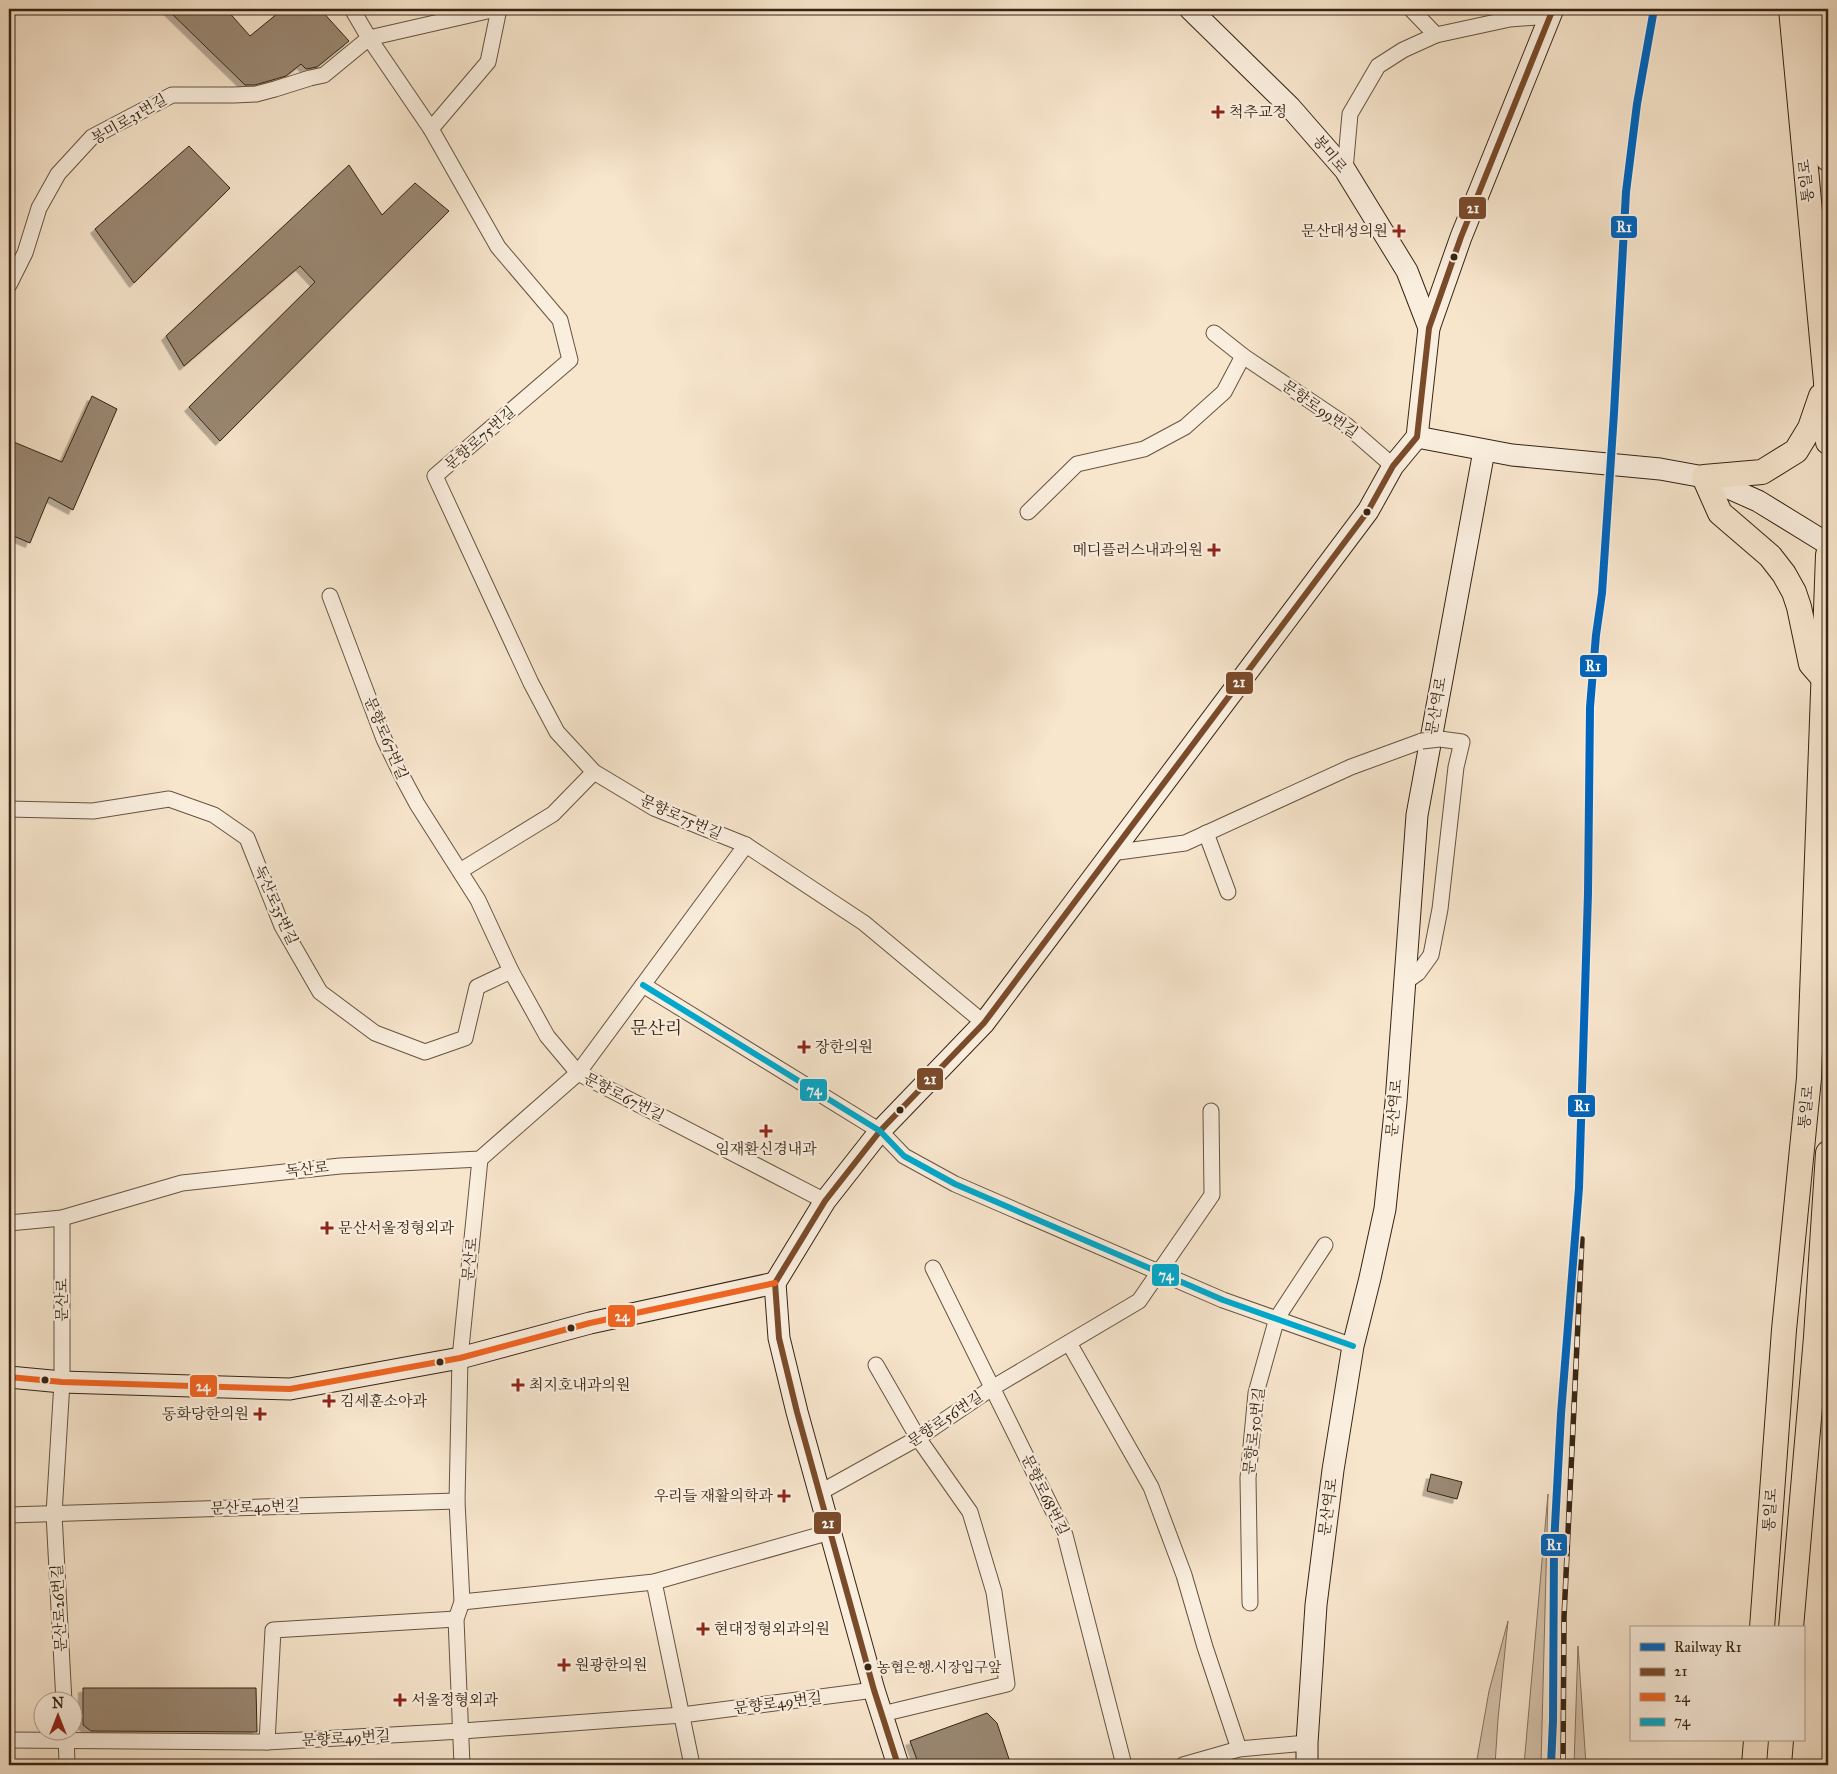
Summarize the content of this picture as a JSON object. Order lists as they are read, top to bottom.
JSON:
{
  "streets": {
    "main road": ["통일로"],
    "street": [
      "봉미로31번길",
      "봉미로",
      "문향로99번길",
      "문향로75번길",
      "문산역로",
      "문향로67번길",
      "독산로35번길",
      "독산로",
      "문산로",
      "문향로56번길",
      "문향로50번길",
      "문향로68번길",
      "문산로40번길",
      "문산로26번길",
      "문향로49번길"
    ]
  },
  "crossings": [
    ["봉미로31번길", "문향로75번길"],
    ["문향로67번길", "독산로35번길"],
    ["독산로", "문산로"],
    ["문산로", "문산로26번길"],
    ["문향로56번길", "문향로68번길"],
    ["문산로40번길", "문산로26번길"]
  ],
  "districts": ["문산리"],
  "places": {
    "health": [
      "척추교정",
      "문산대성의원",
      "메디플러스내과의원",
      "장한의원",
      "임재환신경내과",
      "문산서울정형외과",
      "최지호내과의원",
      "김세훈소아과",
      "동화당한의원",
      "우리들 재활의학과",
      "현대정형외과의원",
      "원광한의원",
      "서울정형외과"
    ],
    "other": ["농협은행.시장입구앞"]
  },
  "lines": [
    "rail line R1",
    "transit line 21",
    "transit line 74",
    "transit line 24"
  ],
  "legend": [
    "Railway R1",
    "21",
    "24",
    "74"
  ],
  "north": "top"
}
